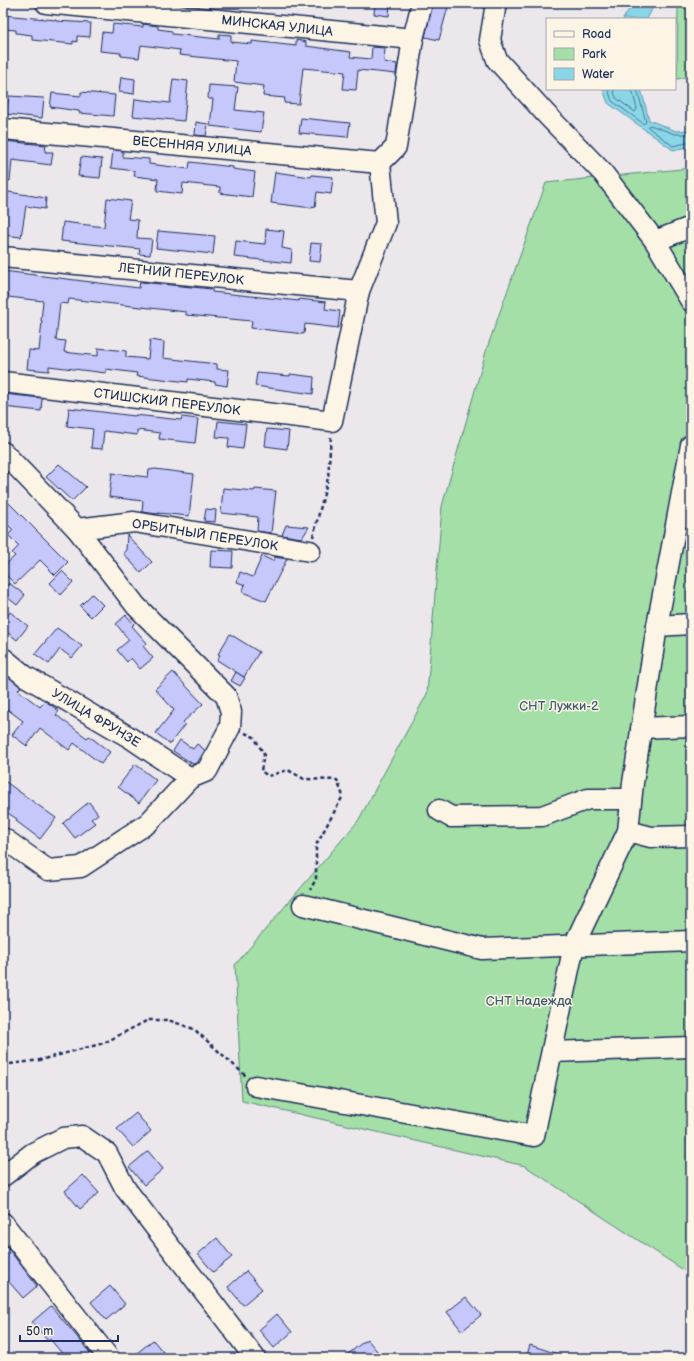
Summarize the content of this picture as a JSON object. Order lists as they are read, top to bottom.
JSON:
{
  "streets": {
    "street": [
      "МИНСКАЯ УЛИЦА",
      "ВЕСЕННЯЯ УЛИЦА",
      "ЛЕТНИЙ ПЕРЕУЛОК",
      "СТИШСКИЙ ПЕРЕУЛОК",
      "ОРБИТНЫЙ ПЕРЕУЛОК",
      "УЛИЦА ФРУНЗЕ"
    ]
  },
  "parks": ["СНТ Лужки-2", "СНТ Надежда"],
  "legend": ["Road", "Park", "Water"],
  "scale_bar": "50 m"
}
